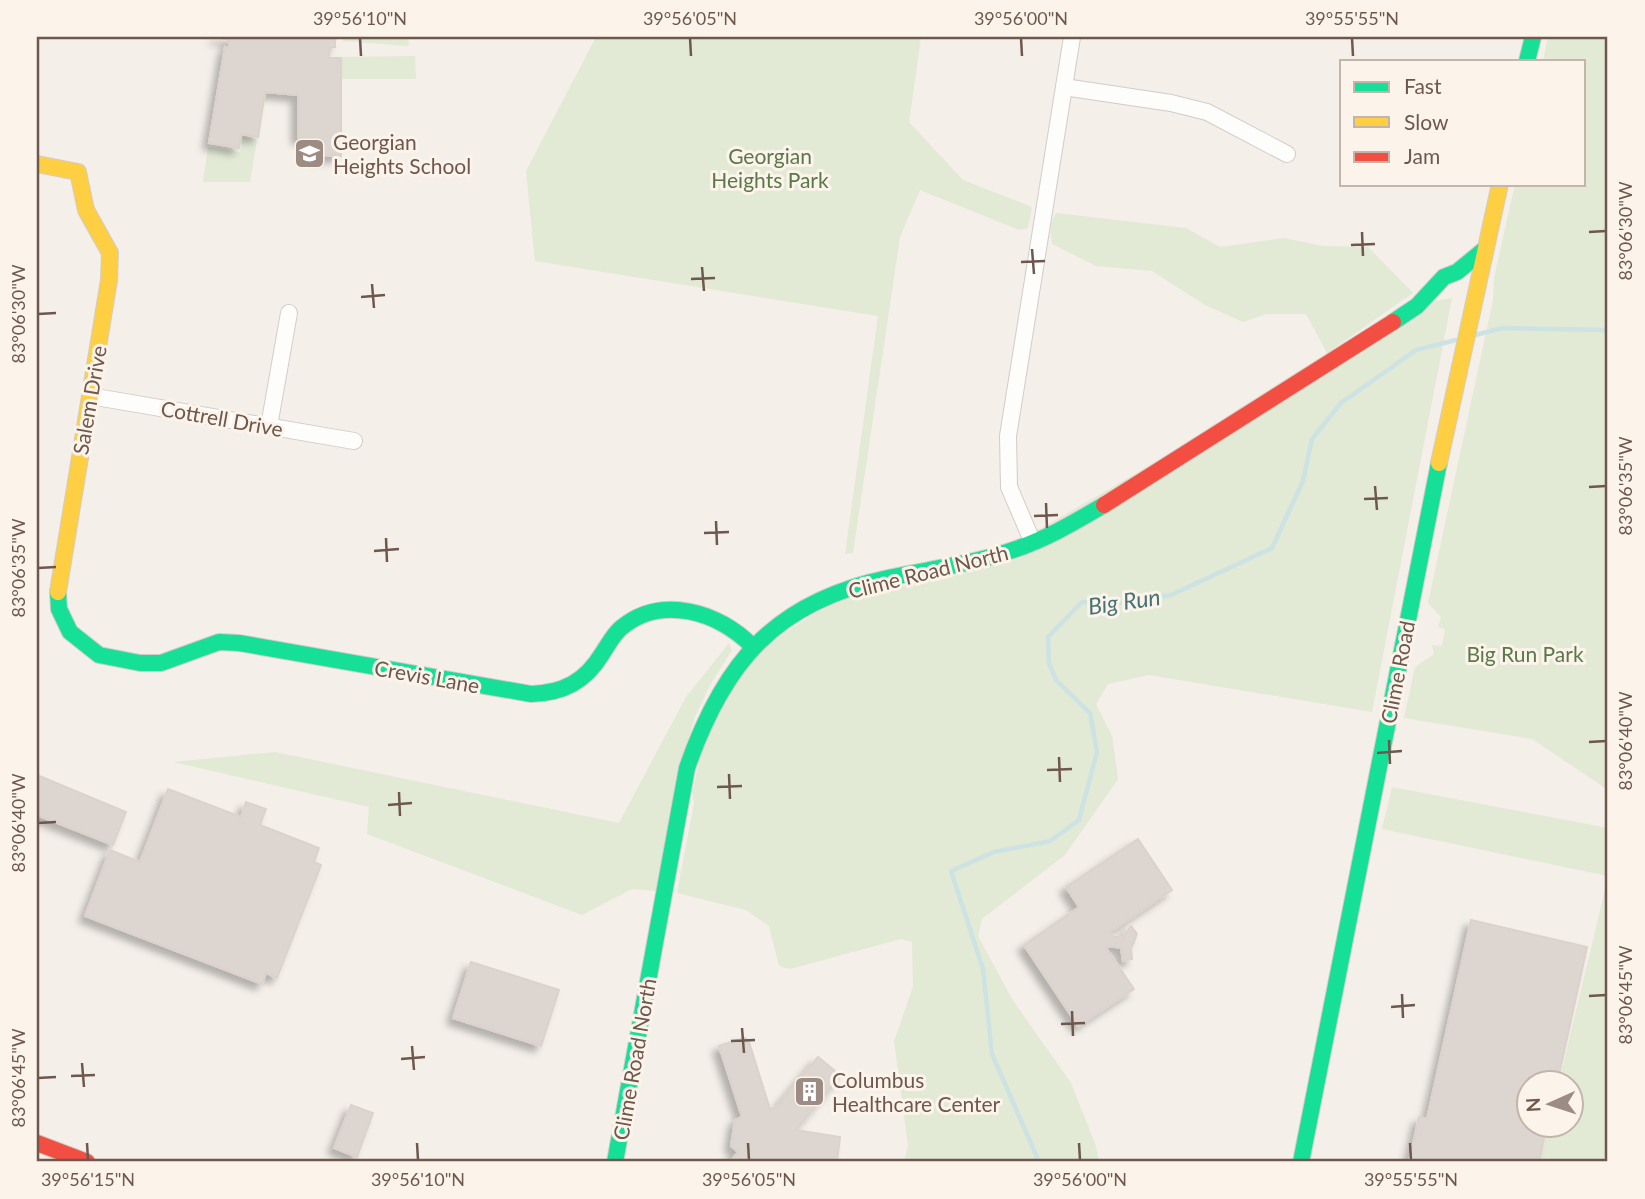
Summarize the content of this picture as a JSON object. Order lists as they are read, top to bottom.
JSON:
{
  "streets": {
    "street": [
      "Salem Drive",
      "Cottrell Drive",
      "Clime Road North",
      "Clime Road",
      "Crevis Lane"
    ]
  },
  "crossings": [
    ["Salem Drive", "Cottrell Drive"],
    ["Salem Drive", "Crevis Lane"],
    ["Clime Road North", "Clime Road"],
    ["Clime Road North", "Crevis Lane"]
  ],
  "water": ["Big Run"],
  "parks": ["Georgian Heights Park", "Big Run Park"],
  "places": {
    "school or university": ["Georgian Heights School"],
    "building": ["Columbus Healthcare Center"]
  },
  "legend": ["Fast", "Slow", "Jam"],
  "north": "left",
  "coordinates": [
    "39°56'10\"N",
    "39°56'05\"N",
    "39°56'00\"N",
    "39°55'55\"N",
    "83°06'30\"W",
    "83°06'35\"W",
    "83°06'40\"W",
    "83°06'45\"W",
    "39°56'15\"N"
  ]
}
